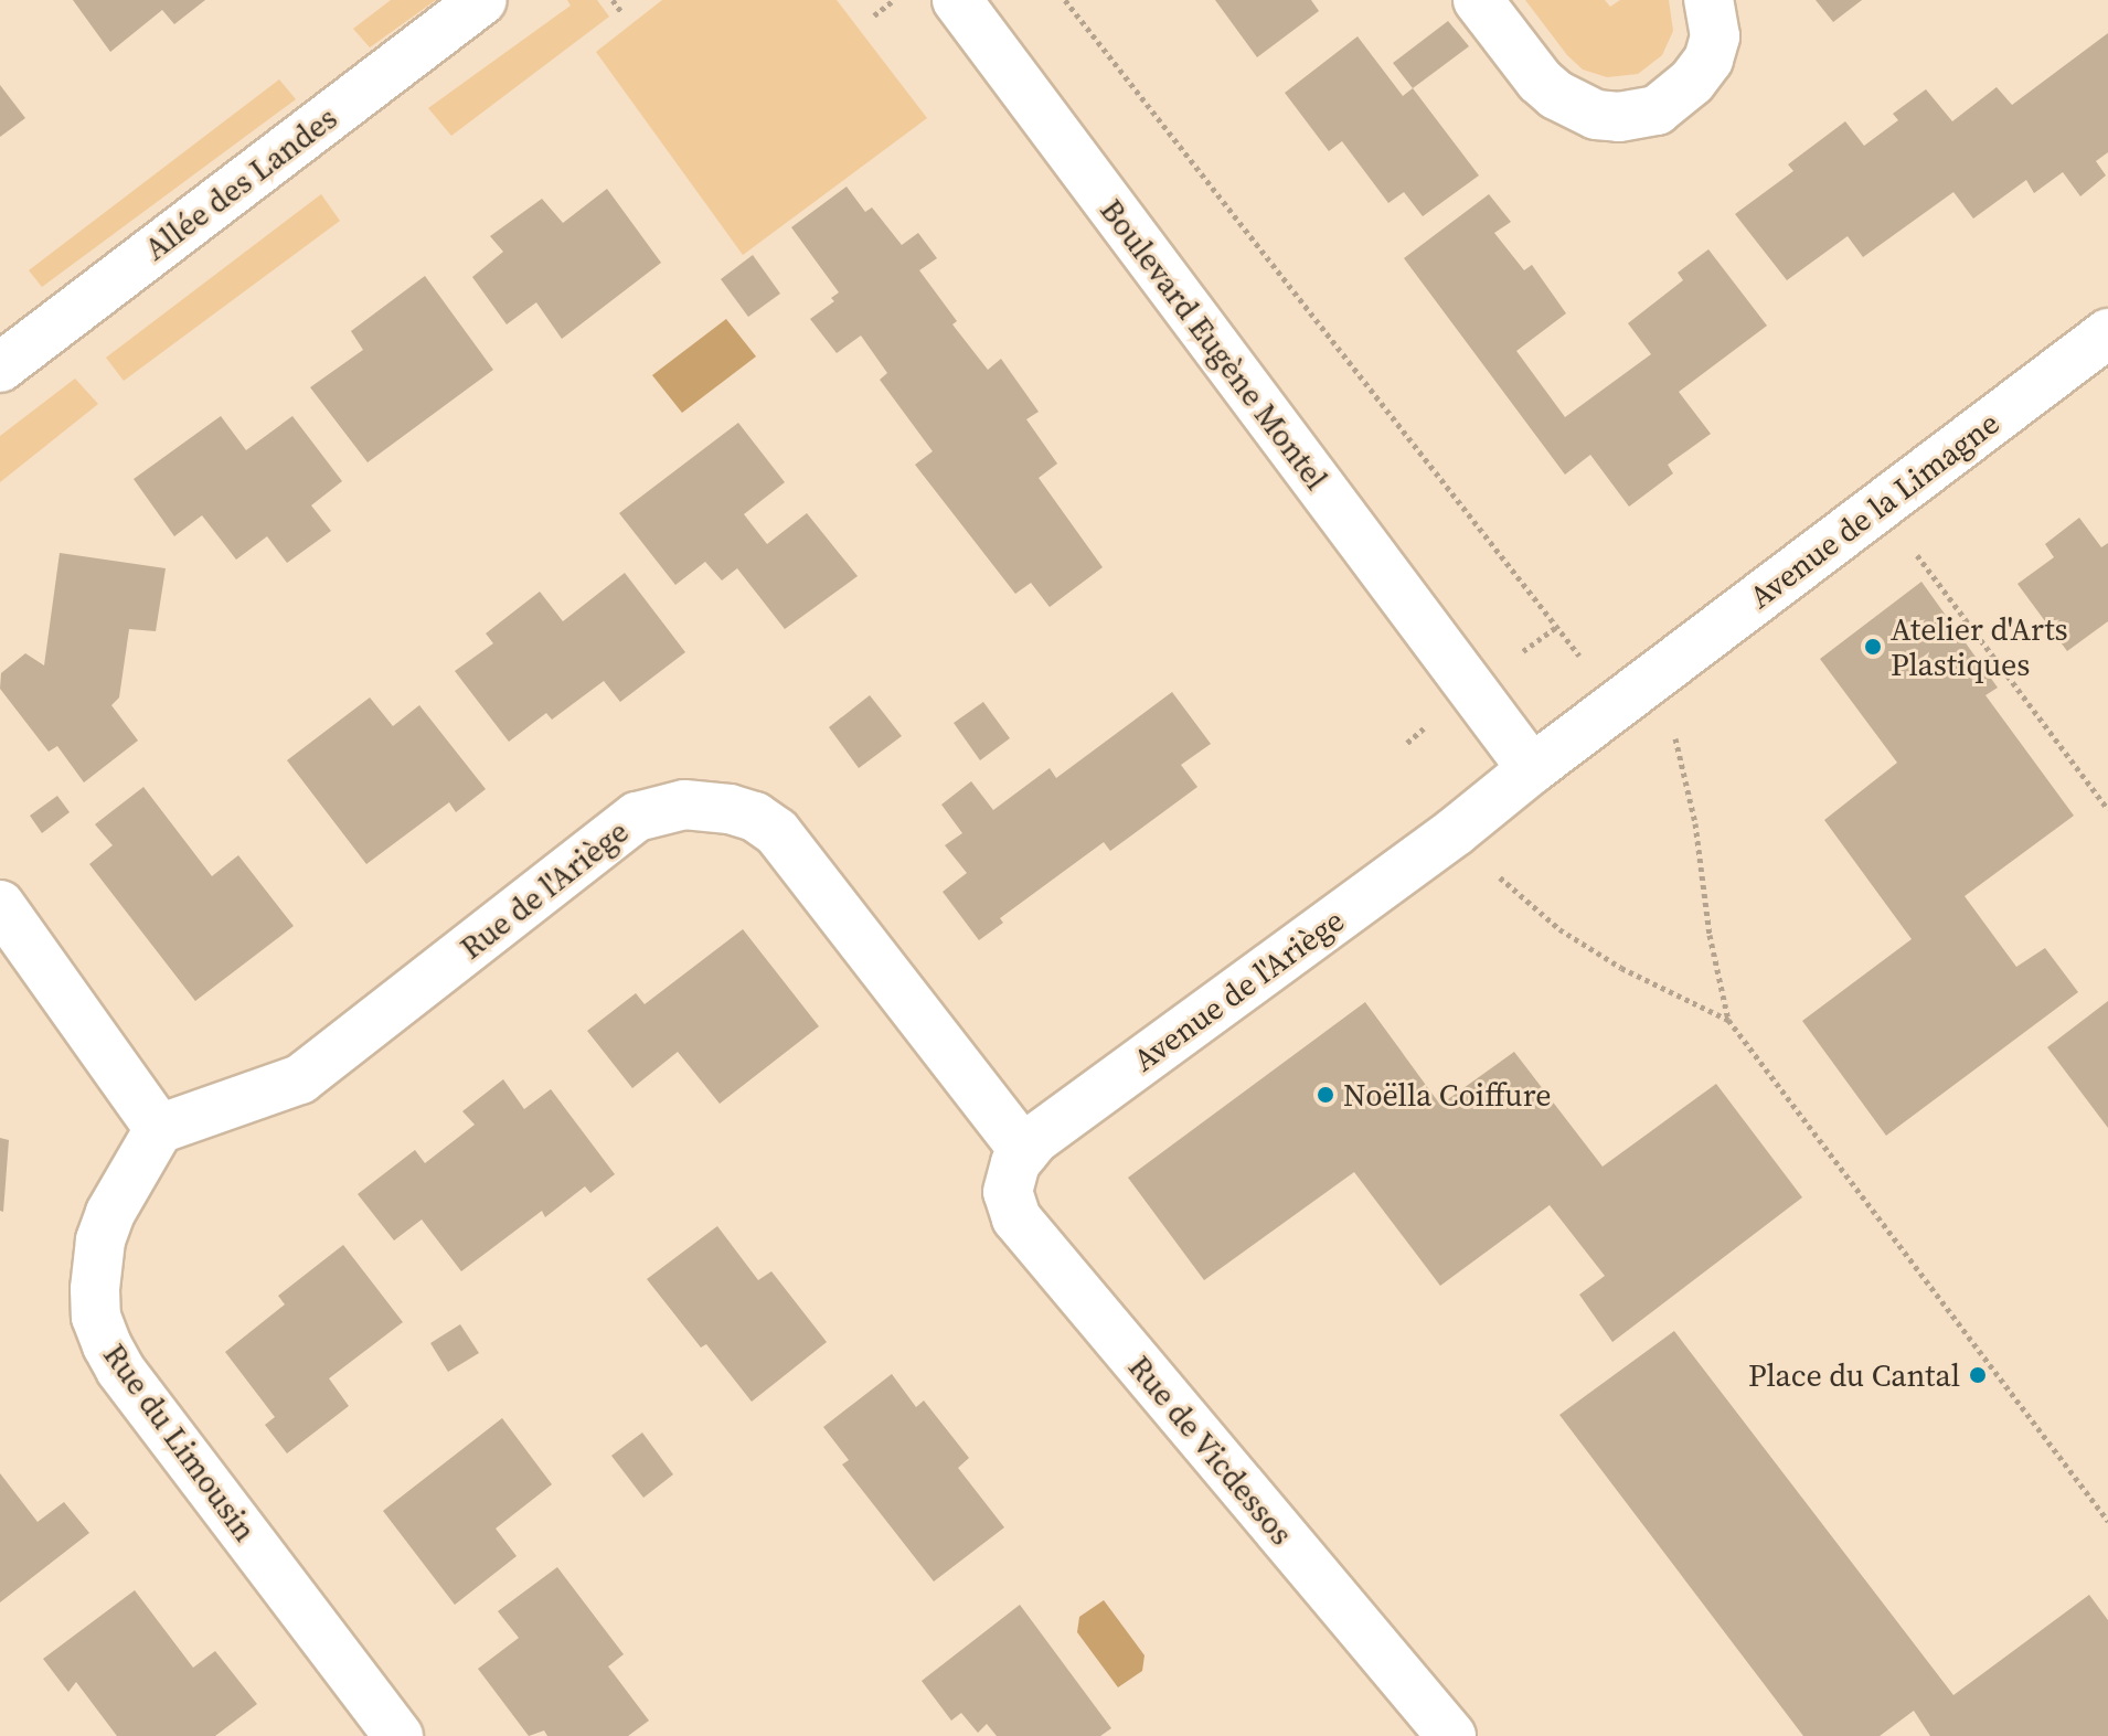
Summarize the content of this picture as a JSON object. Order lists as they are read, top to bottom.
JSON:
{
  "streets": {
    "street": [
      "Allée des Landes",
      "Boulevard Eugène Montel",
      "Avenue de la Limagne",
      "Rue de l'Ariège",
      "Avenue de l'Ariège",
      "Rue du Limousin",
      "Rue de Vicdessos"
    ]
  },
  "crossings": [
    ["Rue de l'Ariège", "Avenue de l'Ariège"],
    ["Rue de l'Ariège", "Rue du Limousin"],
    ["Rue de l'Ariège", "Rue de Vicdessos"],
    ["Avenue de l'Ariège", "Rue de Vicdessos"]
  ],
  "places": ["Atelier d'Arts Plastiques", "Noëlla Coiffure", "Place du Cantal"]
}
